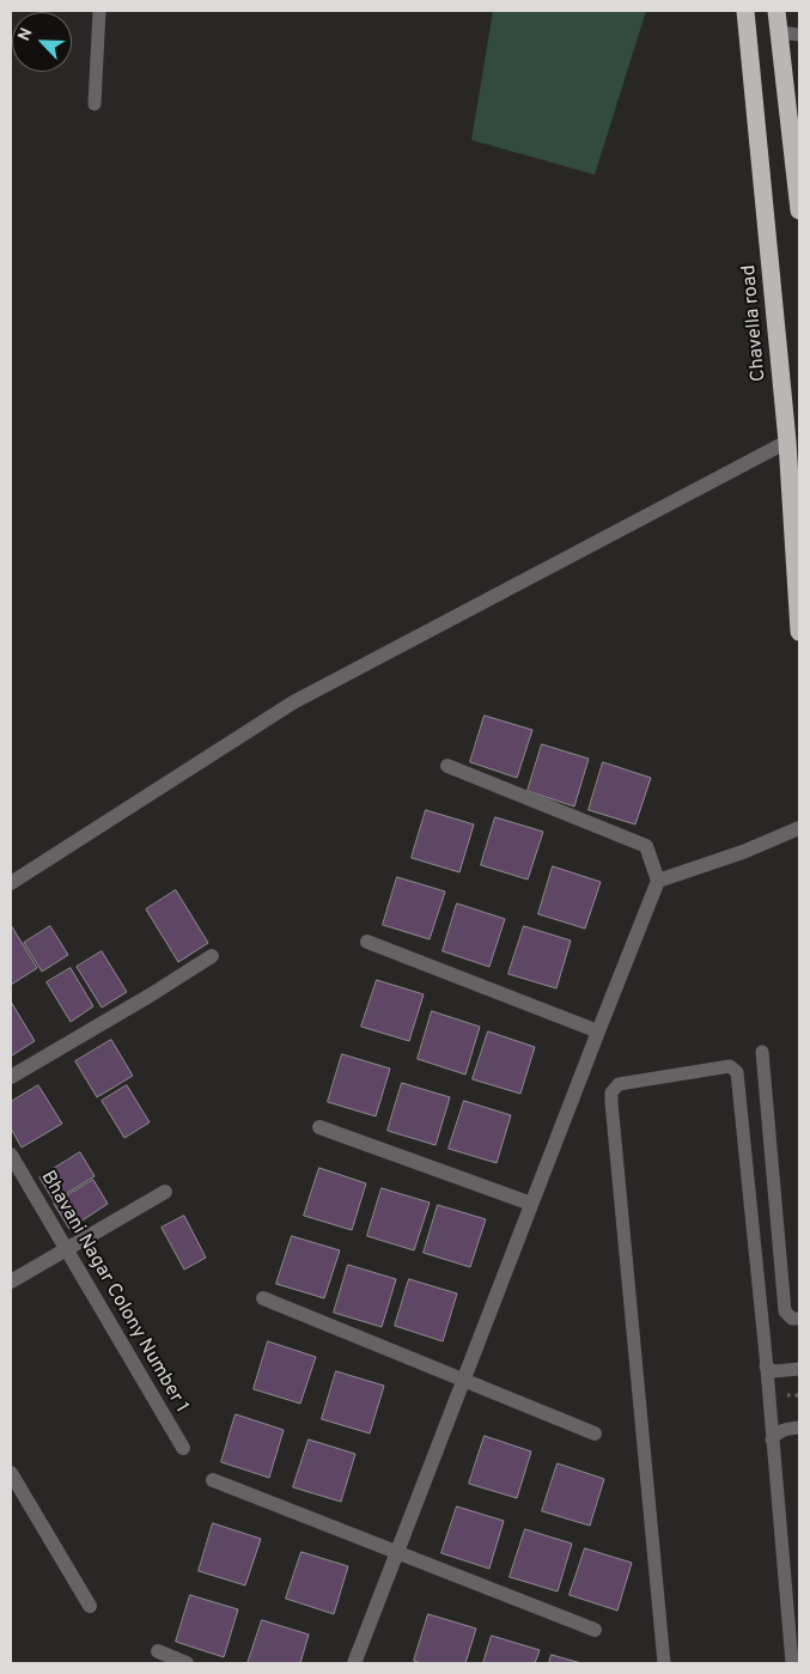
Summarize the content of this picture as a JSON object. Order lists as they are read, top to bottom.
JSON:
{
  "streets": {
    "highway": ["Chavella road"],
    "street": ["Bhavani Nagar Colony Number 1"]
  },
  "north": "top left"
}
